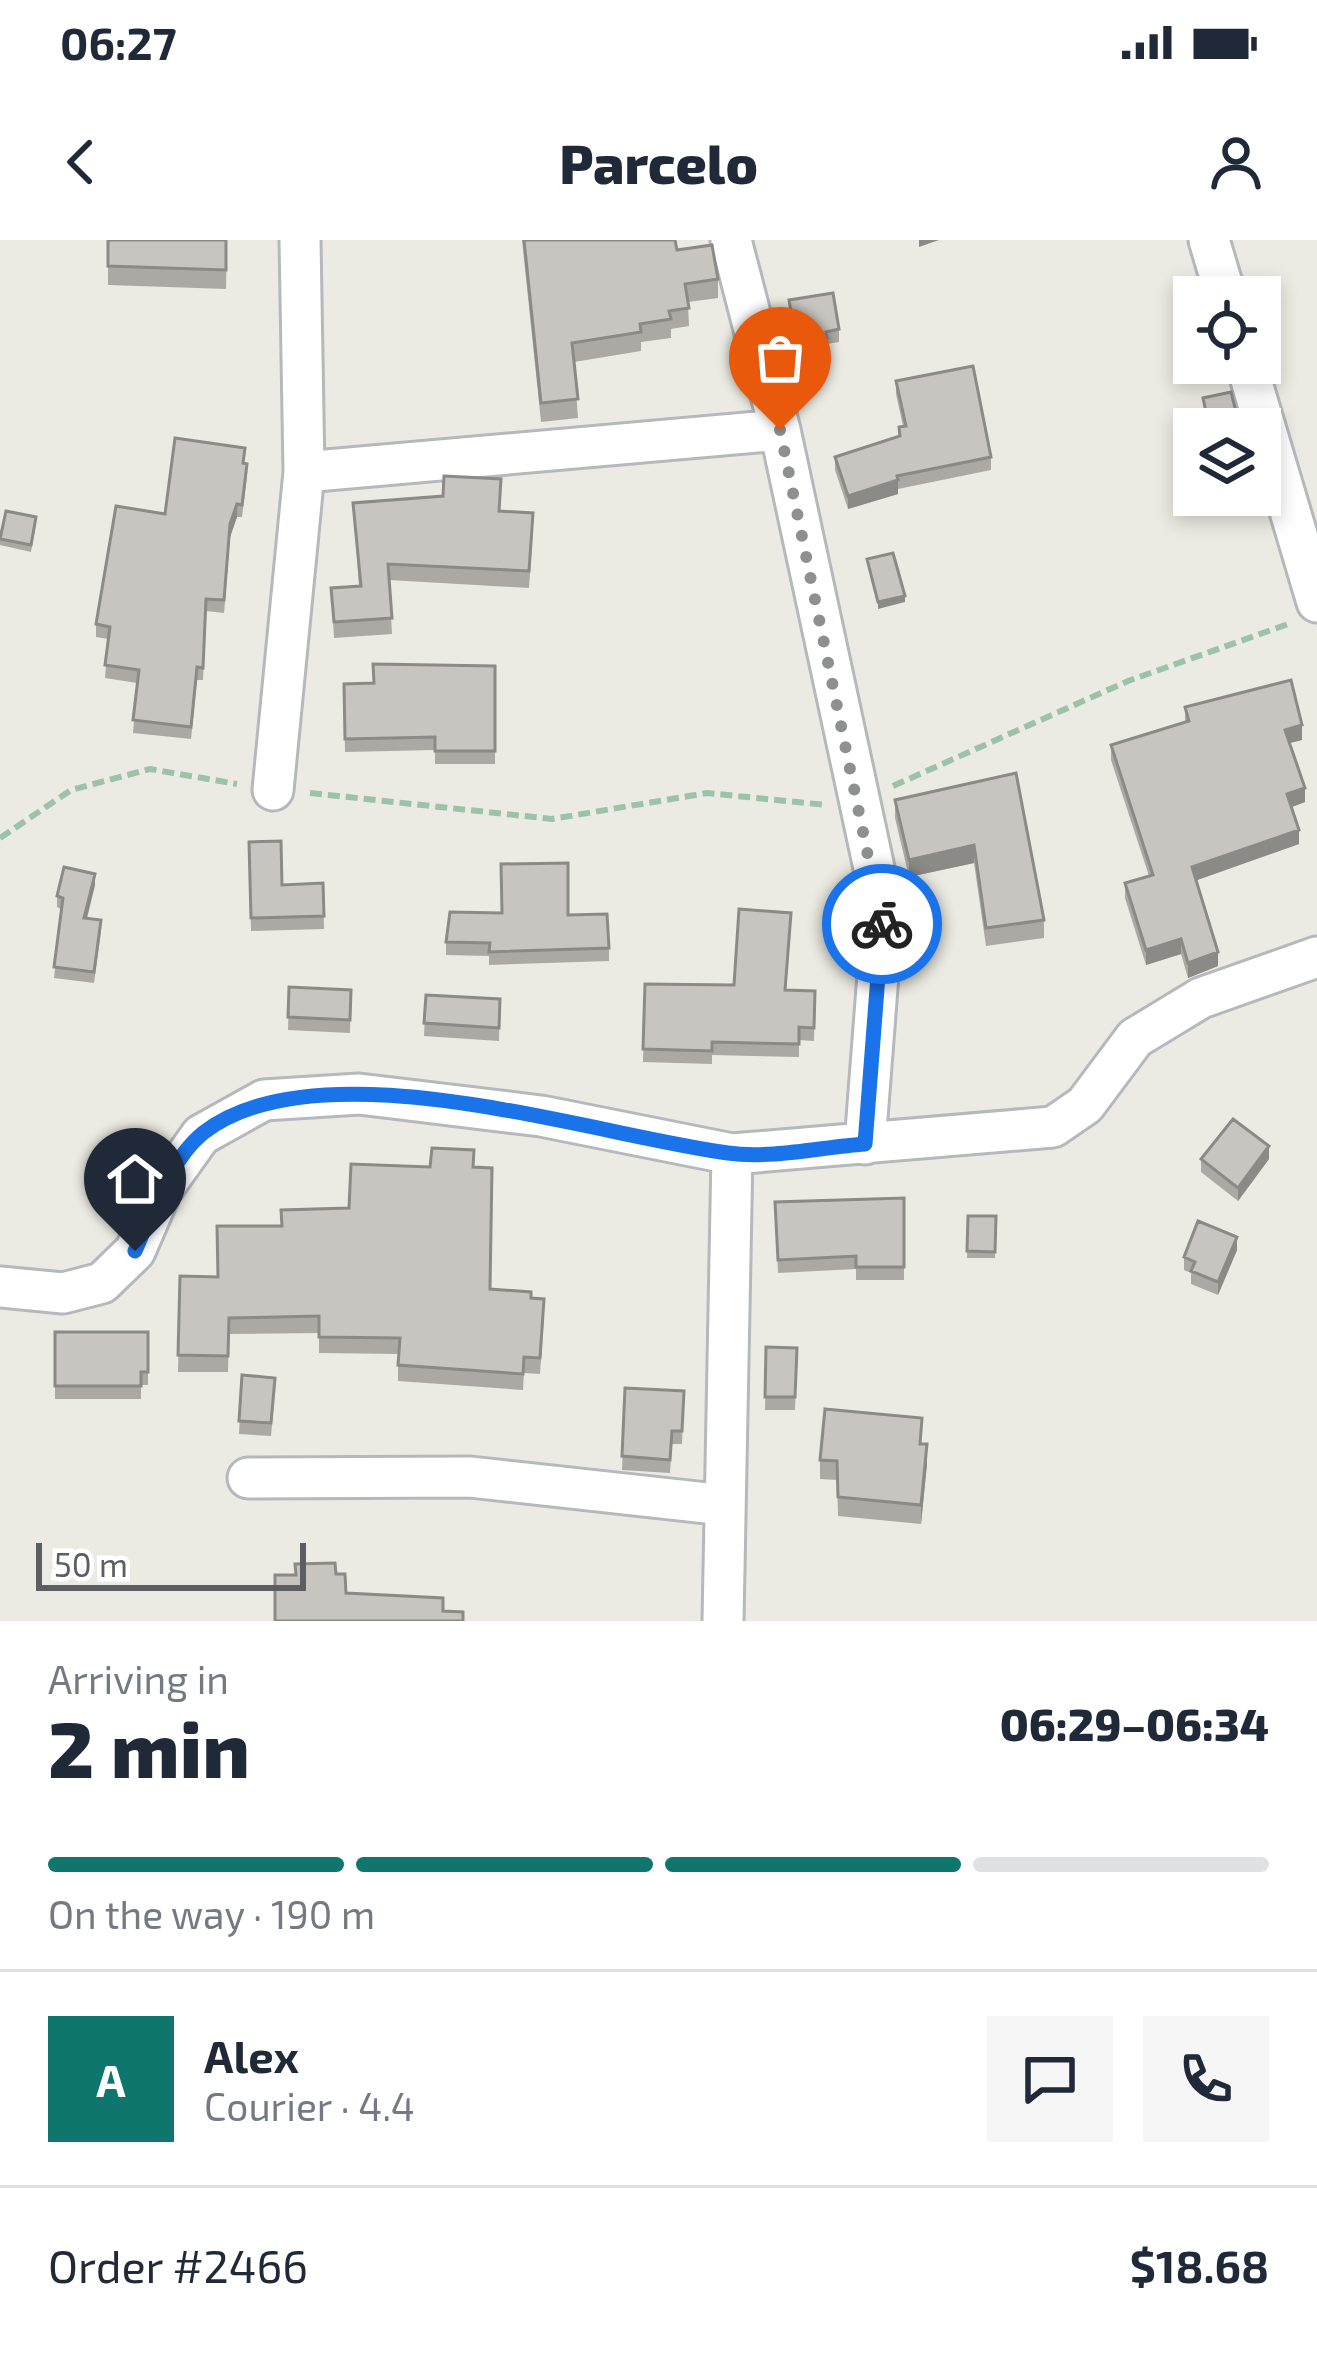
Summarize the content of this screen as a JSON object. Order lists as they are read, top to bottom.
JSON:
{
  "scale_bar": "50 m",
  "page": {
    "status": "06:27",
    "header": "Parcelo",
    "scale": "50 m",
    "heading": ["2 min", "Arriving in", "06:29–06:34"],
    "panel": [
      "Alex",
      "Courier · 4.4",
      "Order #2466",
      "$18.68"
    ],
    "bar": "On the way · 190 m",
    "round": "A"
  }
}
